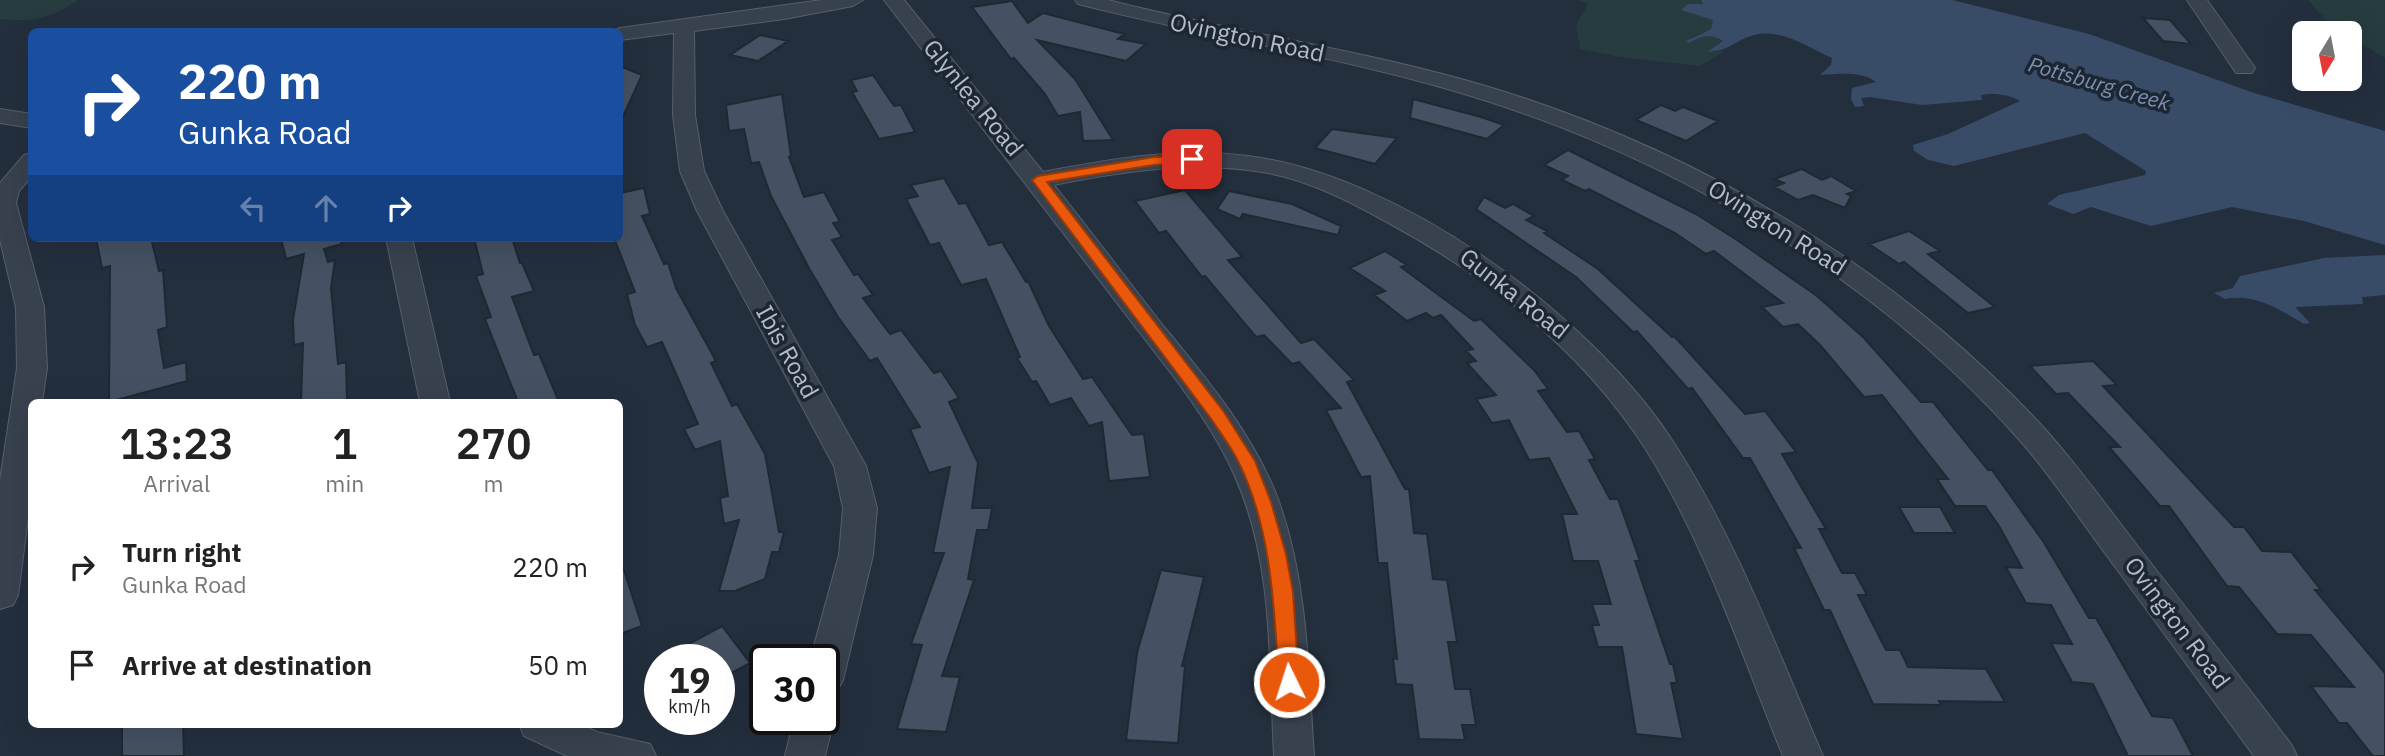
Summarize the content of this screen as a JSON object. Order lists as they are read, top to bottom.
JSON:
{
  "streets": {
    "street": [
      "Ovington Road",
      "Glynlea Road",
      "Gunka Road",
      "Ibis Road"
    ]
  },
  "crossings": [
    ["Glynlea Road", "Gunka Road"]
  ],
  "water": ["Pottsburg Creek"],
  "north": "bottom",
  "page": {
    "turn": ["220 m", "Gunka Road"],
    "eta": [
      "13:23",
      "Arrival",
      "1",
      "min",
      "270",
      "m"
    ],
    "list": [
      {
        "name": "Turn right",
        "note": "Gunka Road",
        "value": "220 m"
      },
      {
        "name": "Arrive at destination",
        "value": "50 m"
      }
    ],
    "speed": "19 km/h",
    "limit": "30"
  }
}
